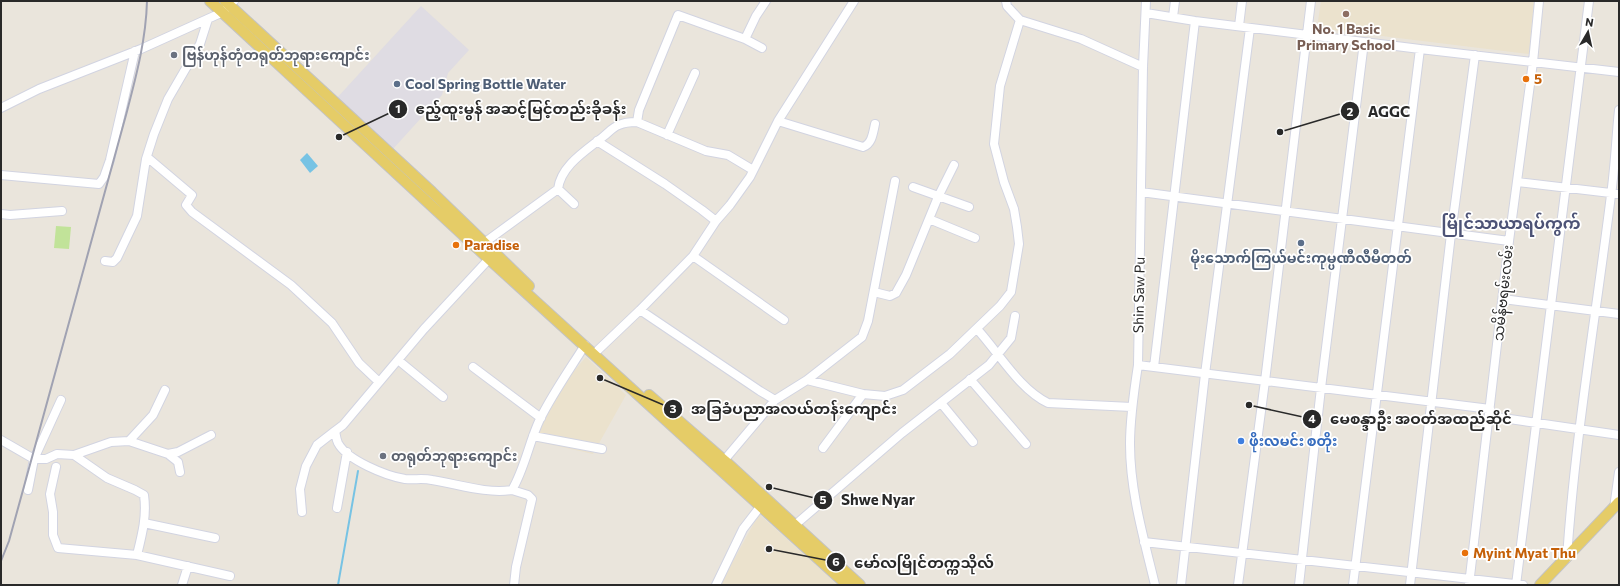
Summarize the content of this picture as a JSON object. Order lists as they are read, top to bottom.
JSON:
{
  "streets": {
    "street": ["သမိန်ဗရမ်းလမ်း", "Shin Saw Pu"]
  },
  "districts": ["မြိုင်သာယာရပ်ကွက်"],
  "places": [
    "No. 1 Basic Primary School",
    "ဗြန်ဟုန်တုံတရုတ်ဘုရားကျောင်း",
    "5",
    "Cool Spring Bottle Water",
    "AGGC",
    "ဧည့်ထူးမွန် အဆင့်မြင့်တည်းခိုခန်း",
    "မိုးသောက်ကြယ်မင်းကုမ္ပဏီလီမီတတ်",
    "Paradise",
    "အခြခံပညာအလယ်တန်းကျောင်း",
    "မေစန္ဒာဦး အဝတ်အထည်ဆိုင်",
    "ဖိုးလမင်း စတိုး",
    "တရုတ်ဘုရားကျောင်း",
    "Shwe Nyar",
    "မော်လမြိုင်တက္ကသိုလ်",
    "Myint Myat Thu"
  ],
  "north": "top"
}
